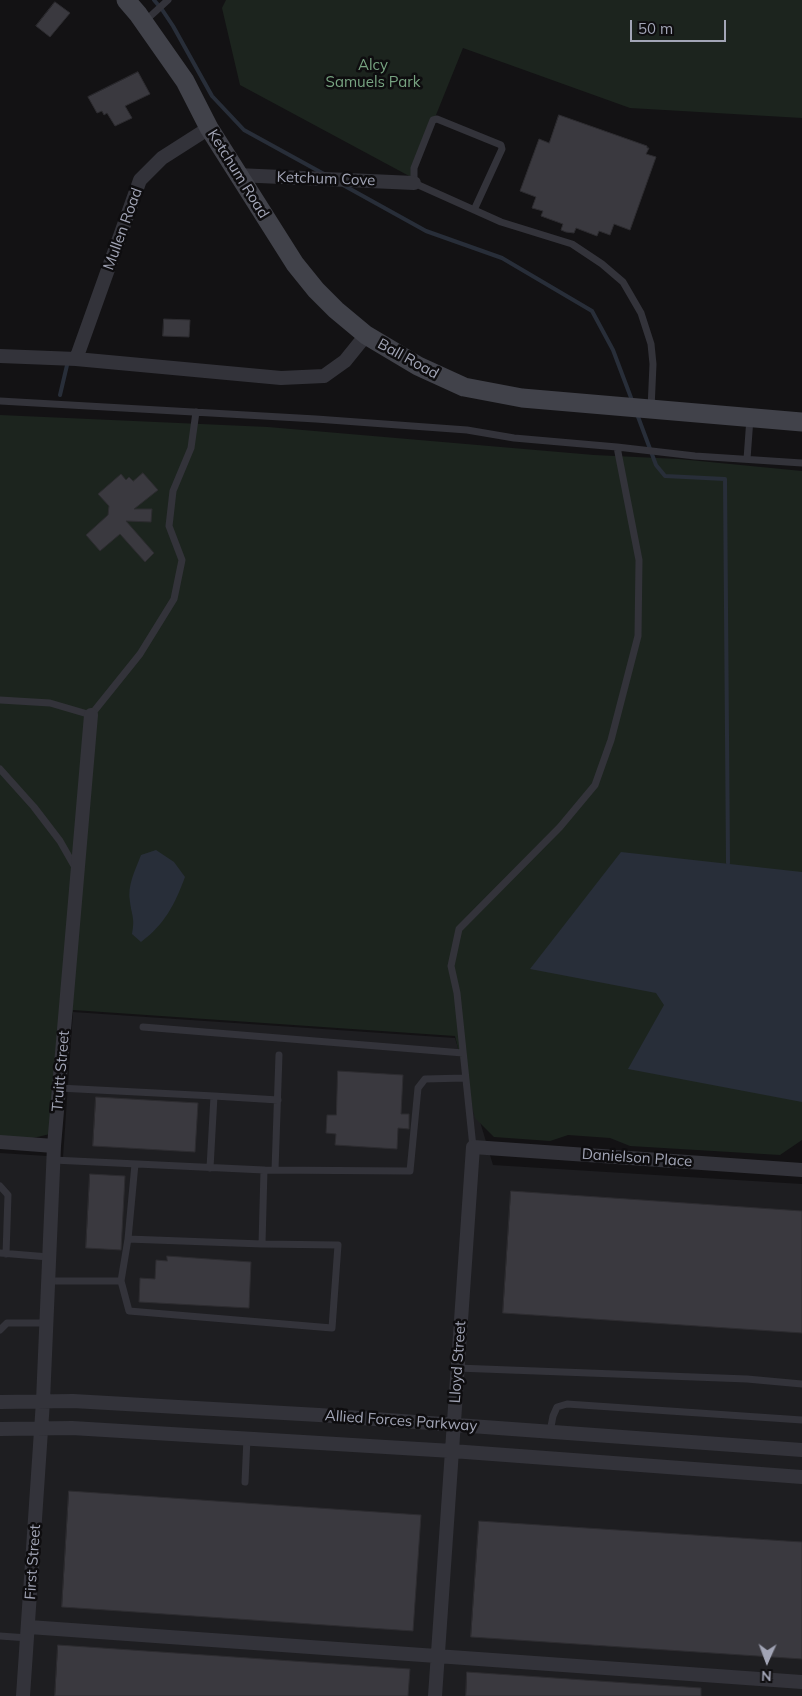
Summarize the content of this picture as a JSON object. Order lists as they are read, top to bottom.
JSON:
{
  "streets": {
    "main road": ["Ketchum Road", "Ball Road"],
    "street": [
      "Ketchum Cove",
      "Mullen Road",
      "Truitt Street",
      "Danielson Place",
      "Lloyd Street",
      "Allied Forces Parkway",
      "First Street"
    ]
  },
  "crossings": [
    ["Ketchum Road", "Ketchum Cove"],
    ["Ketchum Road", "Mullen Road"],
    ["Ketchum Road", "Ball Road"],
    ["Mullen Road", "Ball Road"],
    ["Truitt Street", "Allied Forces Parkway"],
    ["Truitt Street", "First Street"],
    ["Danielson Place", "Lloyd Street"],
    ["Lloyd Street", "Allied Forces Parkway"],
    ["Allied Forces Parkway", "First Street"]
  ],
  "parks": ["Alcy Samuels Park"],
  "scale_bar": "50 m",
  "north": "bottom"
}
